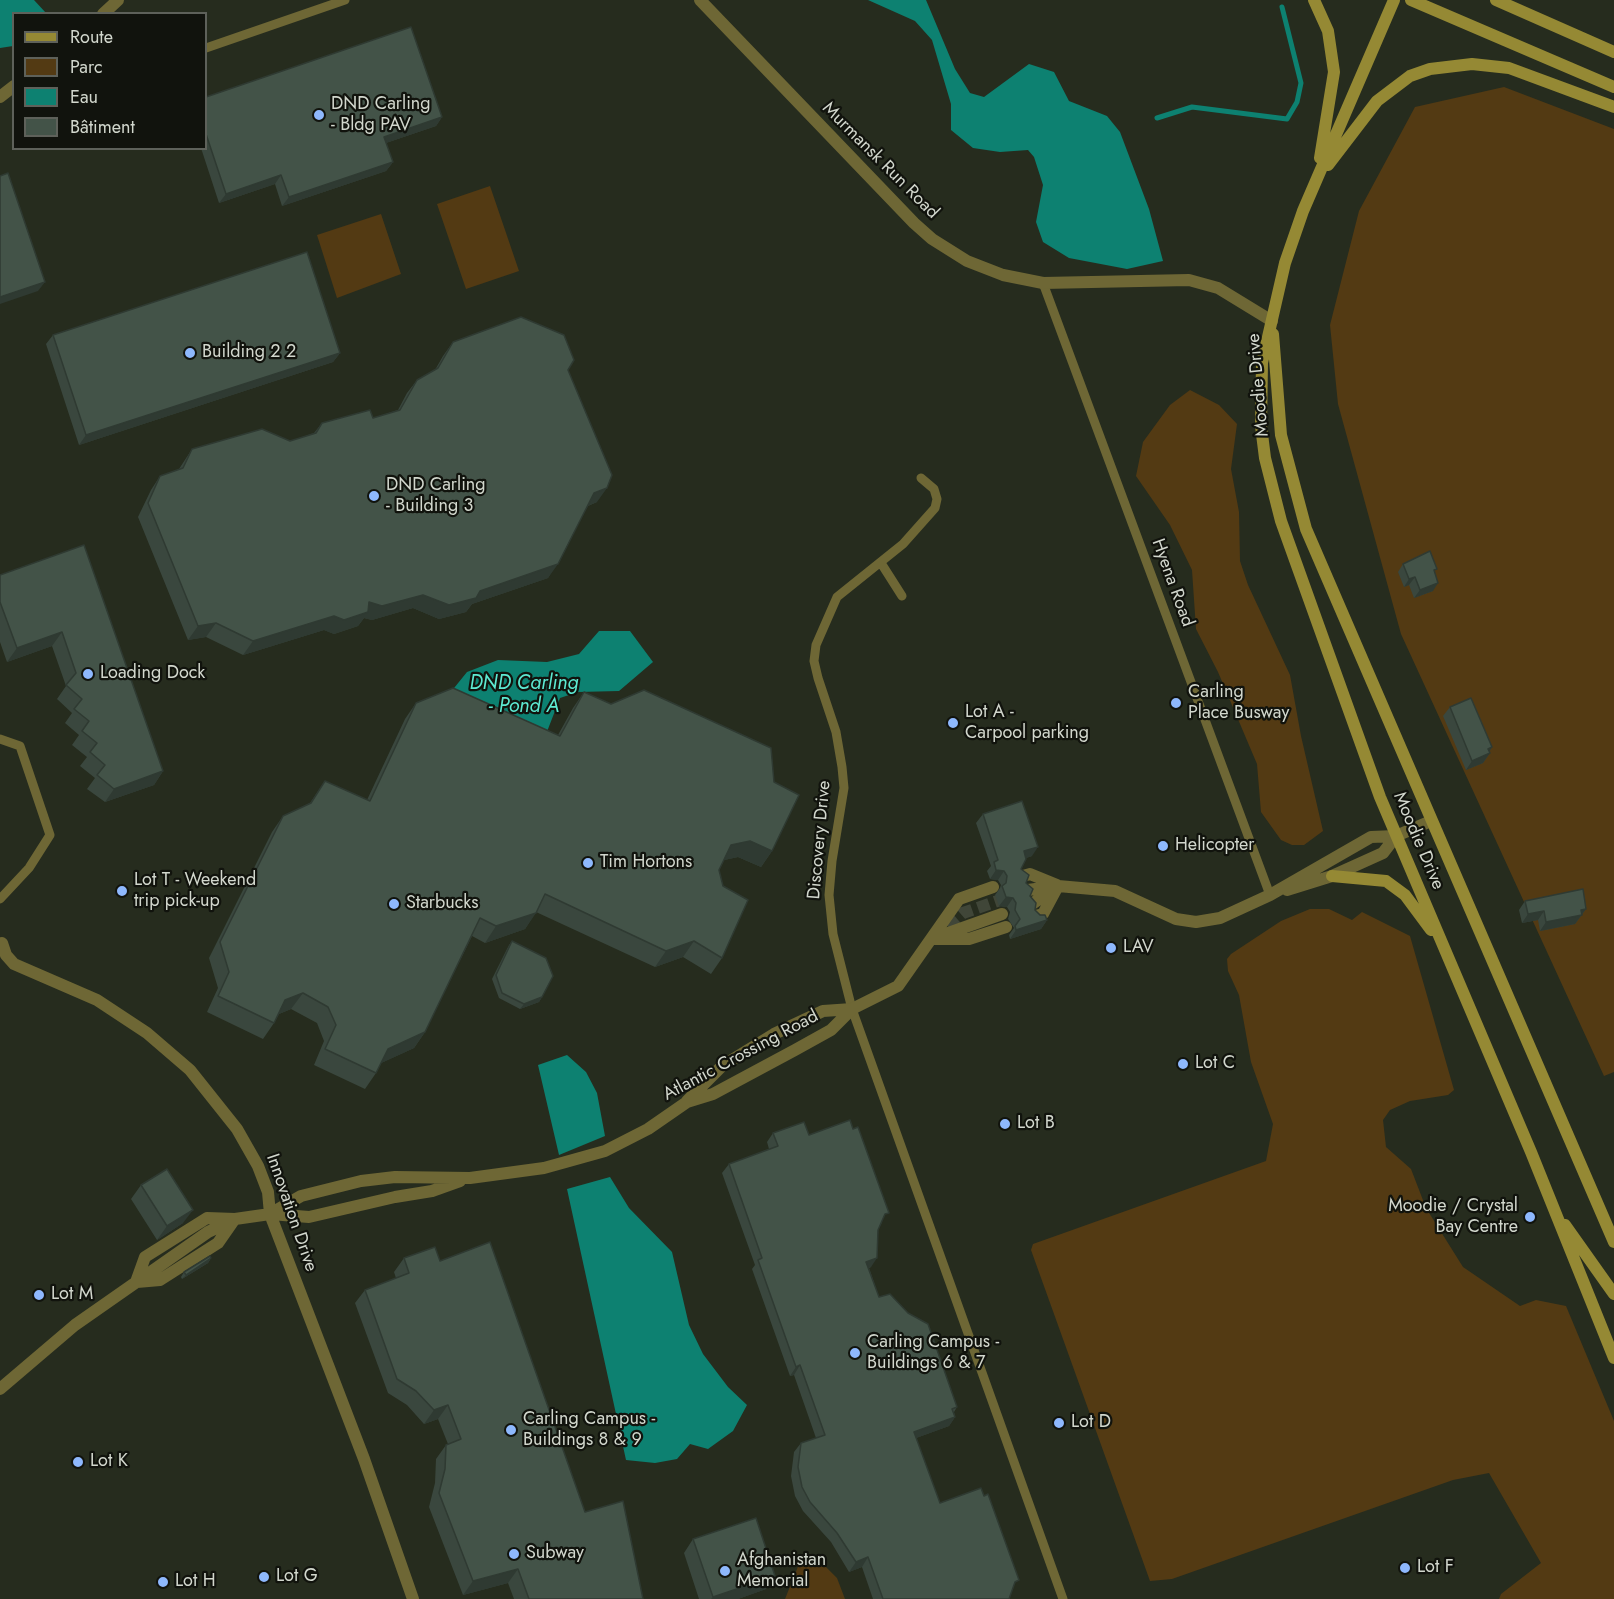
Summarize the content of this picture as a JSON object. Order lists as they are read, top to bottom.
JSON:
{
  "streets": {
    "main road": ["Moodie Drive"],
    "street": ["Murmansk Run Road", "Atlantic Crossing Road", "Innovation Drive"],
    "lane": ["Hyena Road", "Discovery Drive"]
  },
  "crossings": [
    ["Murmansk Run Road", "Moodie Drive"],
    ["Murmansk Run Road", "Hyena Road"],
    ["Discovery Drive", "Atlantic Crossing Road"],
    ["Atlantic Crossing Road", "Innovation Drive"]
  ],
  "water": ["DND Carling - Pond A"],
  "places": [
    "DND Carling - Bldg PAV",
    "Building 2 2",
    "DND Carling - Building 3",
    "Loading Dock",
    "Carling Place Busway",
    "Lot A - Carpool parking",
    "Helicopter",
    "Tim Hortons",
    "Lot T - Weekend trip pick-up",
    "Starbucks",
    "LAV",
    "Lot C",
    "Lot B",
    "Moodie / Crystal Bay Centre",
    "Lot M",
    "Carling Campus - Buildings 6 & 7",
    "Lot D",
    "Carling Campus - Buildings 8 & 9",
    "Lot K",
    "Subway",
    "Lot F",
    "Afghanistan Memorial",
    "Lot G",
    "Lot H"
  ],
  "legend": [
    "Route",
    "Parc",
    "Eau",
    "Bâtiment"
  ]
}
